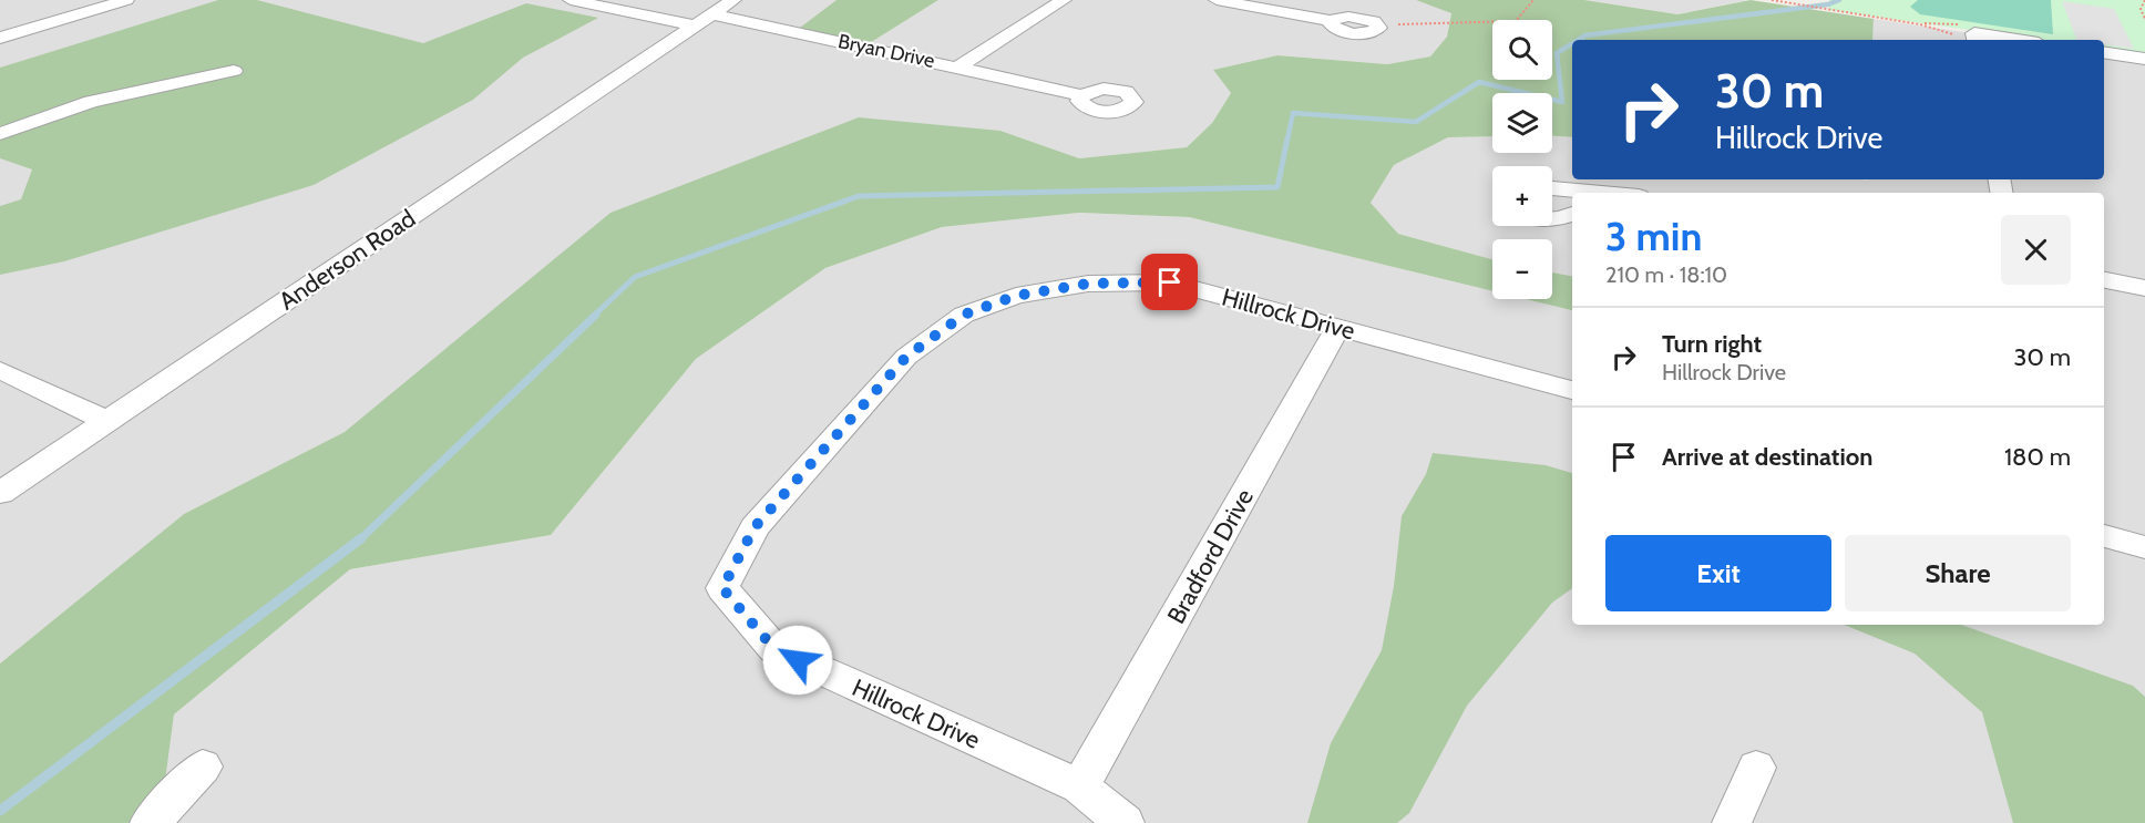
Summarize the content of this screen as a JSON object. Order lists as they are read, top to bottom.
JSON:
{
  "streets": {
    "street": [
      "Bryan Drive",
      "Anderson Road",
      "Hillrock Drive",
      "Bradford Drive"
    ]
  },
  "crossings": [
    ["Bryan Drive", "Anderson Road"],
    ["Hillrock Drive", "Bradford Drive"]
  ],
  "page": {
    "map_buttons": ["+", "−"],
    "turn": ["30 m", "Hillrock Drive"],
    "heading": ["3 min", "210 m · 18:10"],
    "list": [
      {
        "name": "Turn right",
        "note": "Hillrock Drive",
        "value": "30 m"
      },
      {
        "name": "Arrive at destination",
        "value": "180 m"
      }
    ],
    "buttons": ["Exit", "Share"]
  }
}
